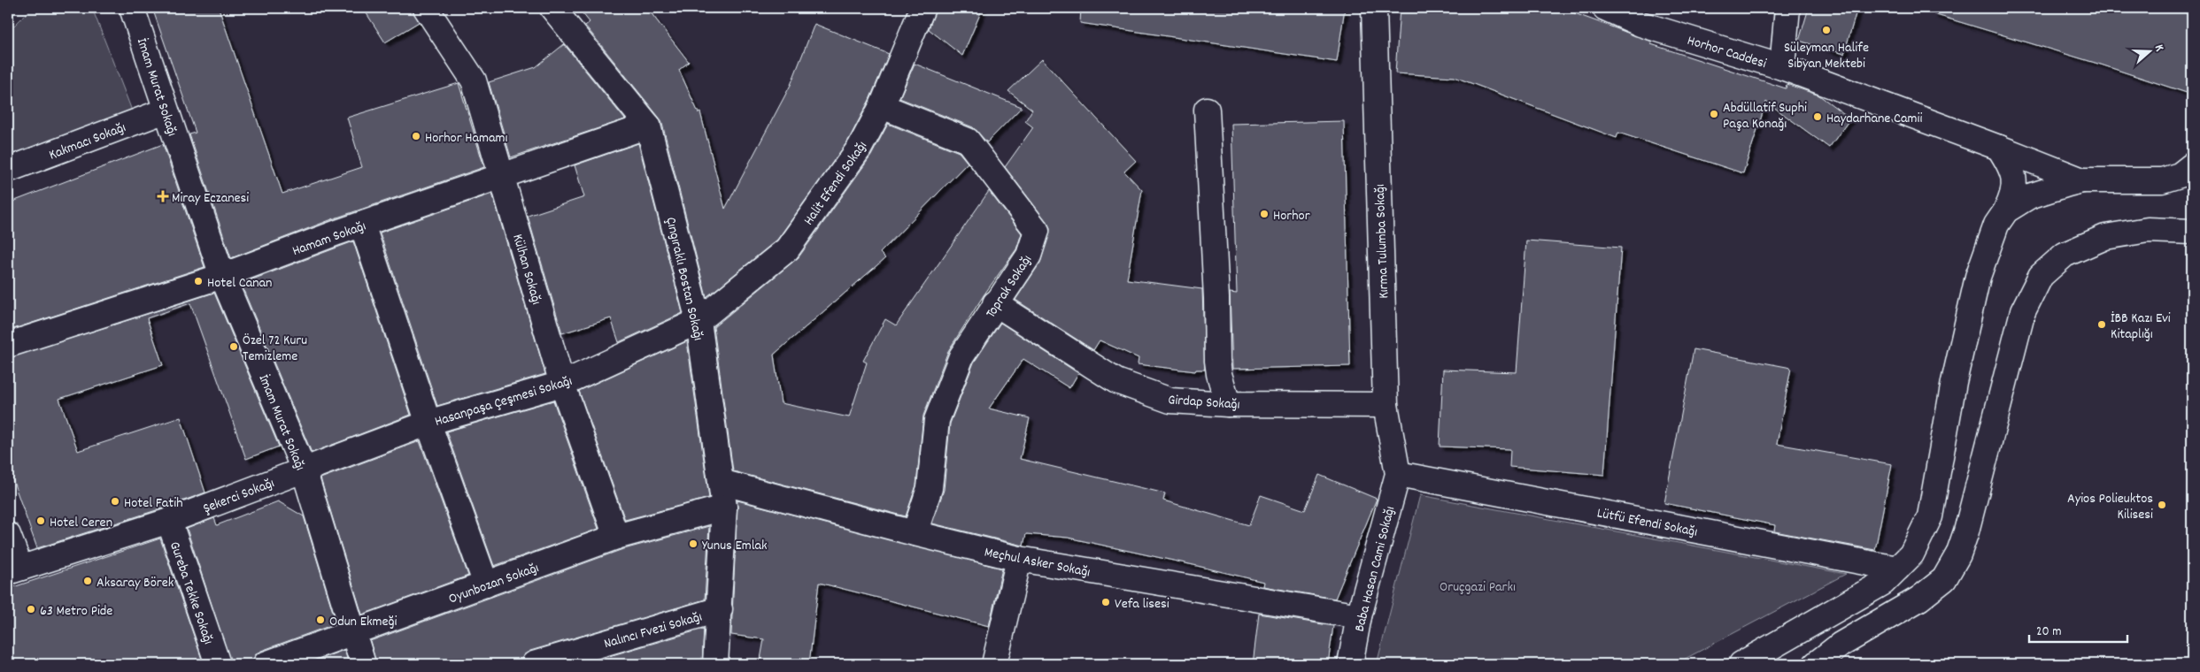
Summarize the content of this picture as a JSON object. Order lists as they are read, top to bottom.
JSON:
{
  "streets": {
    "street": [
      "Horhor Caddesi",
      "İmam Murat Sokağı",
      "Kakmacı Sokağı",
      "Halit Efendi Sokağı",
      "Hamam Sokağı",
      "Kırma Tulumba Sokağı",
      "Külhan Sokağı",
      "Çıngıraklı Bostan Sokağı",
      "Toprak Sokağı",
      "Hasanpaşa Çeşmesi Sokağı",
      "Girdap Sokağı",
      "Şekerci Sokağı",
      "Lütfü Efendi Sokağı",
      "Meçhul Asker Sokağı",
      "Baba Hasan Cami Sokağı",
      "Oyunbozan Sokağı",
      "Gureba Tekke Sokağı",
      "Nalıncı Fvezi Sokağı"
    ]
  },
  "crossings": [
    ["İmam Murat Sokağı", "Kakmacı Sokağı"],
    ["İmam Murat Sokağı", "Hamam Sokağı"],
    ["İmam Murat Sokağı", "Hasanpaşa Çeşmesi Sokağı"],
    ["İmam Murat Sokağı", "Şekerci Sokağı"],
    ["İmam Murat Sokağı", "Oyunbozan Sokağı"],
    ["Halit Efendi Sokağı", "Çıngıraklı Bostan Sokağı"],
    ["Halit Efendi Sokağı", "Toprak Sokağı"],
    ["Halit Efendi Sokağı", "Hasanpaşa Çeşmesi Sokağı"],
    ["Hamam Sokağı", "Külhan Sokağı"],
    ["Hamam Sokağı", "Çıngıraklı Bostan Sokağı"],
    ["Kırma Tulumba Sokağı", "Girdap Sokağı"],
    ["Kırma Tulumba Sokağı", "Lütfü Efendi Sokağı"],
    ["Kırma Tulumba Sokağı", "Baba Hasan Cami Sokağı"],
    ["Külhan Sokağı", "Hasanpaşa Çeşmesi Sokağı"],
    ["Külhan Sokağı", "Oyunbozan Sokağı"],
    ["Çıngıraklı Bostan Sokağı", "Hasanpaşa Çeşmesi Sokağı"],
    ["Çıngıraklı Bostan Sokağı", "Meçhul Asker Sokağı"],
    ["Çıngıraklı Bostan Sokağı", "Oyunbozan Sokağı"],
    ["Çıngıraklı Bostan Sokağı", "Nalıncı Fvezi Sokağı"],
    ["Toprak Sokağı", "Girdap Sokağı"],
    ["Toprak Sokağı", "Meçhul Asker Sokağı"],
    ["Hasanpaşa Çeşmesi Sokağı", "Şekerci Sokağı"],
    ["Şekerci Sokağı", "Gureba Tekke Sokağı"],
    ["Lütfü Efendi Sokağı", "Baba Hasan Cami Sokağı"],
    ["Meçhul Asker Sokağı", "Baba Hasan Cami Sokağı"]
  ],
  "parks": ["Oruçgazi Parkı"],
  "places": {
    "other": [
      "Süleyman Halife Sıbyan Mektebi",
      "Abdüllatif Suphi Paşa Konağı",
      "Haydarhane Camii",
      "Horhor Hamamı",
      "Horhor",
      "Hotel Canan",
      "İBB Kazı Evi Kitaplığı",
      "Özel 72 Kuru Temizleme",
      "Hotel Fatih",
      "Ayios Polieuktos Kilisesi",
      "Hotel Ceren",
      "Yunus Emlak",
      "Aksaray Börek",
      "Vefa lisesi",
      "63 Metro Pide",
      "Odun Ekmeği"
    ],
    "health": ["Miray Eczanesi"]
  },
  "scale_bar": "20 m",
  "north": "right"
}
